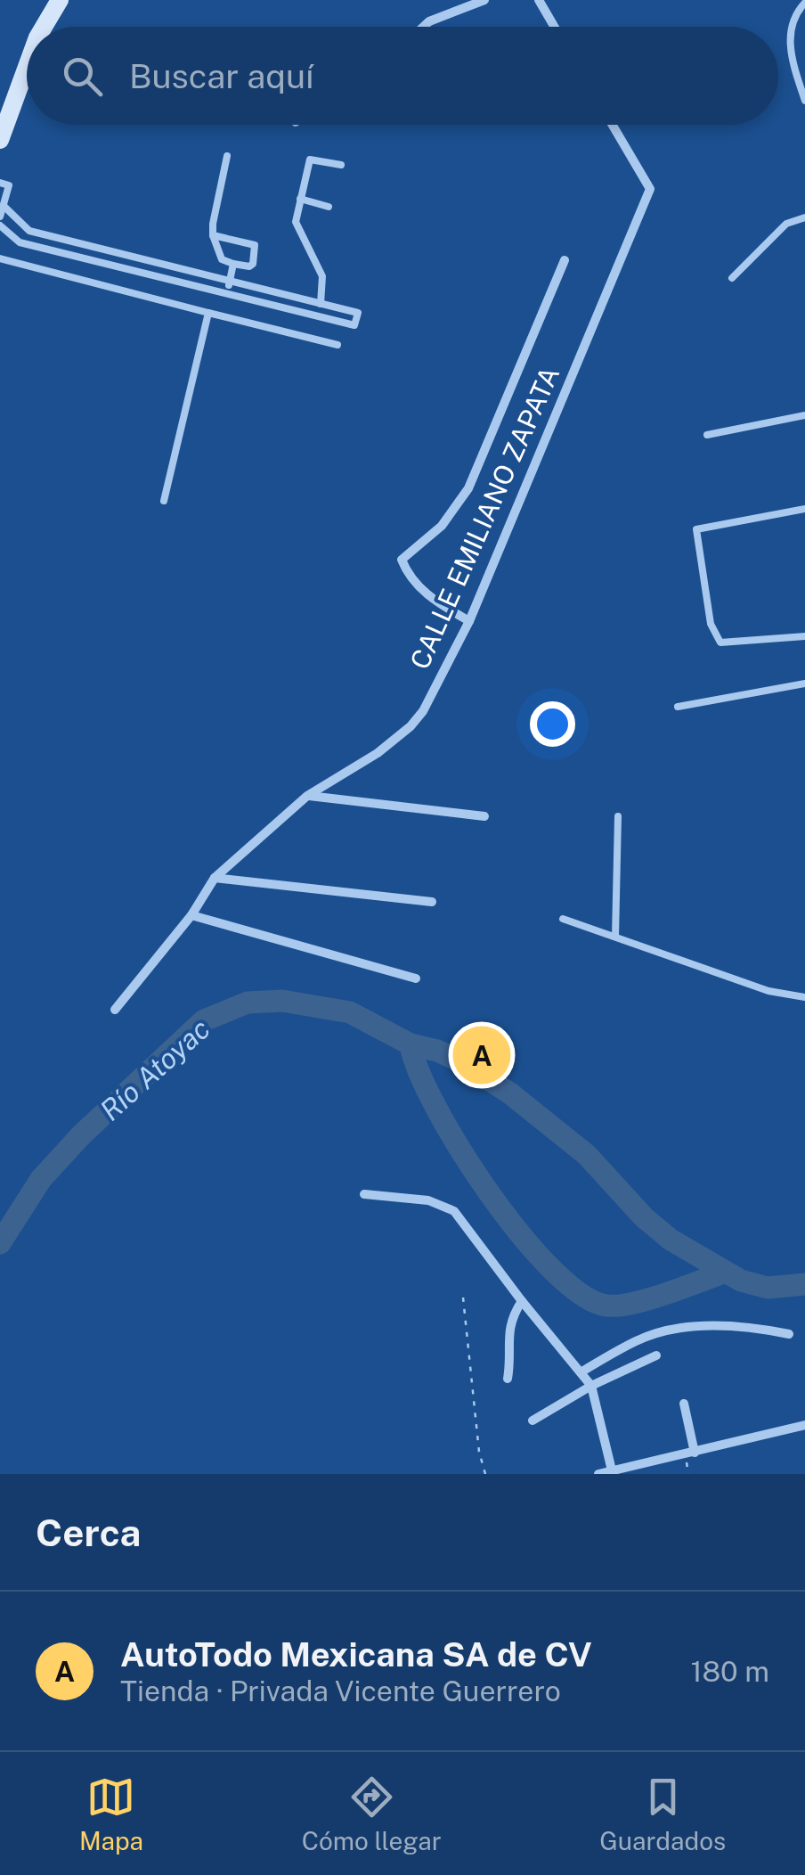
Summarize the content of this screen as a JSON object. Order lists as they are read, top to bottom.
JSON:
{
  "streets": {
    "street": ["CALLE EMILIANO ZAPATA"]
  },
  "water": ["Río Atoyac"],
  "page": {
    "search": "Buscar aquí",
    "pins": "A",
    "heading": "Cerca",
    "list": [
      {
        "mark": "A",
        "name": "AutoTodo Mexicana SA de CV",
        "note": "Tienda · Privada Vicente Guerrero",
        "value": "180 m"
      }
    ],
    "nav": ["Mapa", "Cómo llegar", "Guardados"]
  }
}
